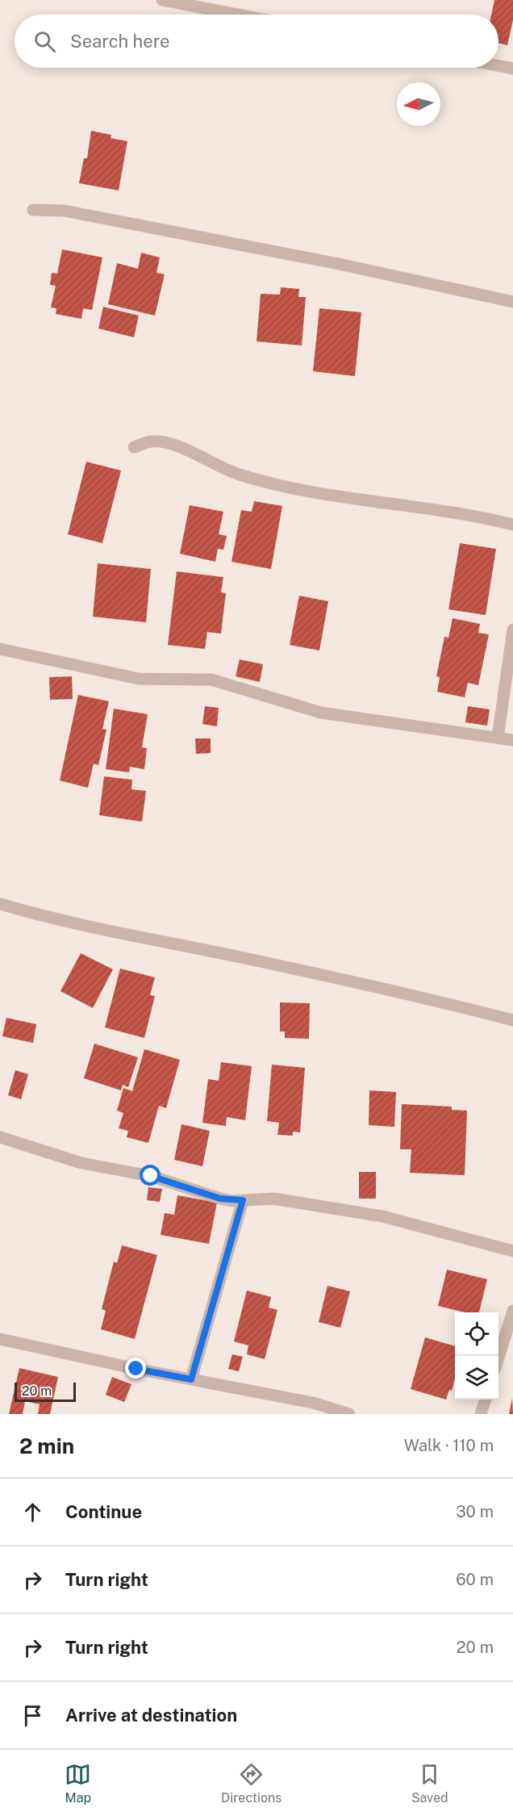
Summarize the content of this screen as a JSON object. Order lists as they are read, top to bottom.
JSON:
{
  "scale_bar": "20 m",
  "north": "left",
  "page": {
    "search": "Search here",
    "scale": "20 m",
    "heading": ["2 min", "Walk · 110 m"],
    "list": [
      ["Continue", "30 m"],
      ["Turn right", "60 m"],
      ["Turn right", "20 m"],
      "Arrive at destination"
    ],
    "nav": ["Map", "Directions", "Saved"]
  }
}
